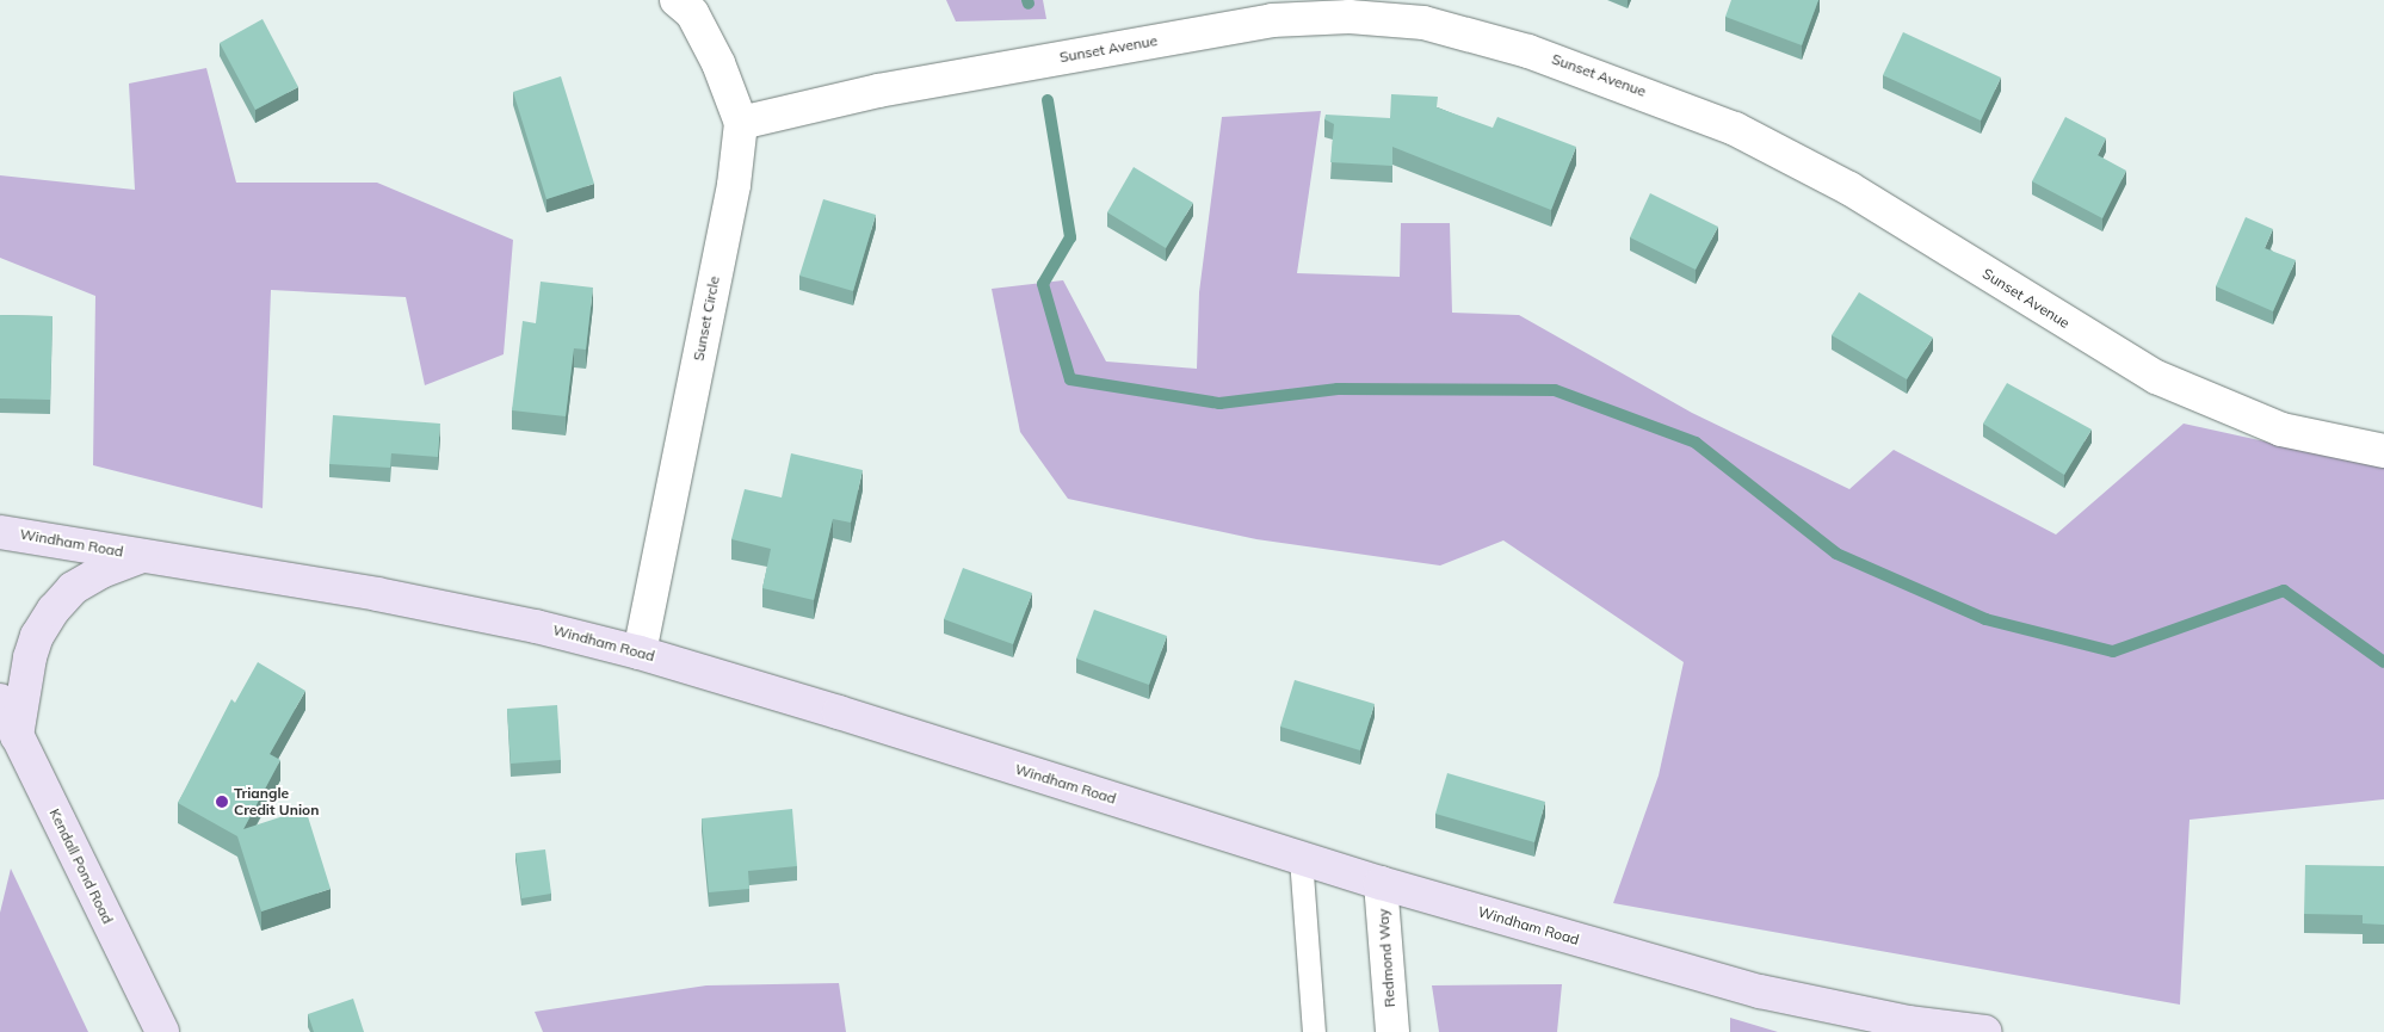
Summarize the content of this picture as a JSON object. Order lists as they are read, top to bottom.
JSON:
{
  "streets": {
    "street": [
      "Sunset Avenue",
      "Sunset Circle",
      "Windham Road",
      "Kendall Pond Road",
      "Redmond Way"
    ]
  },
  "crossings": [
    ["Sunset Avenue", "Sunset Circle"],
    ["Sunset Circle", "Windham Road"],
    ["Windham Road", "Kendall Pond Road"],
    ["Windham Road", "Redmond Way"]
  ],
  "places": ["Triangle Credit Union"]
}
